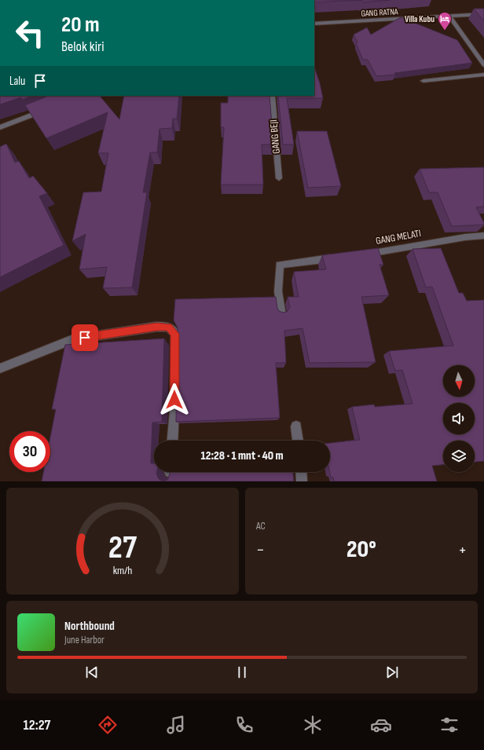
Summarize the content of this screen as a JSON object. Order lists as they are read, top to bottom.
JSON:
{
  "streets": {
    "street": ["GANG RATNA", "GANG BEJI", "GANG MELATI"]
  },
  "places": {
    "hotel": ["Villa Kubu"]
  },
  "north": "bottom",
  "page": {
    "turn": ["20 m", "Belok kiri"],
    "then": "Lalu",
    "limit": "30",
    "trip": "12:28 · 1 mnt · 40 m",
    "tile": "AC",
    "heat": ["−", "20°", "+"],
    "song": ["Northbound", "June Harbor"],
    "tabs": "12:27",
    "gauge": ["27", "km/h"]
  }
}
